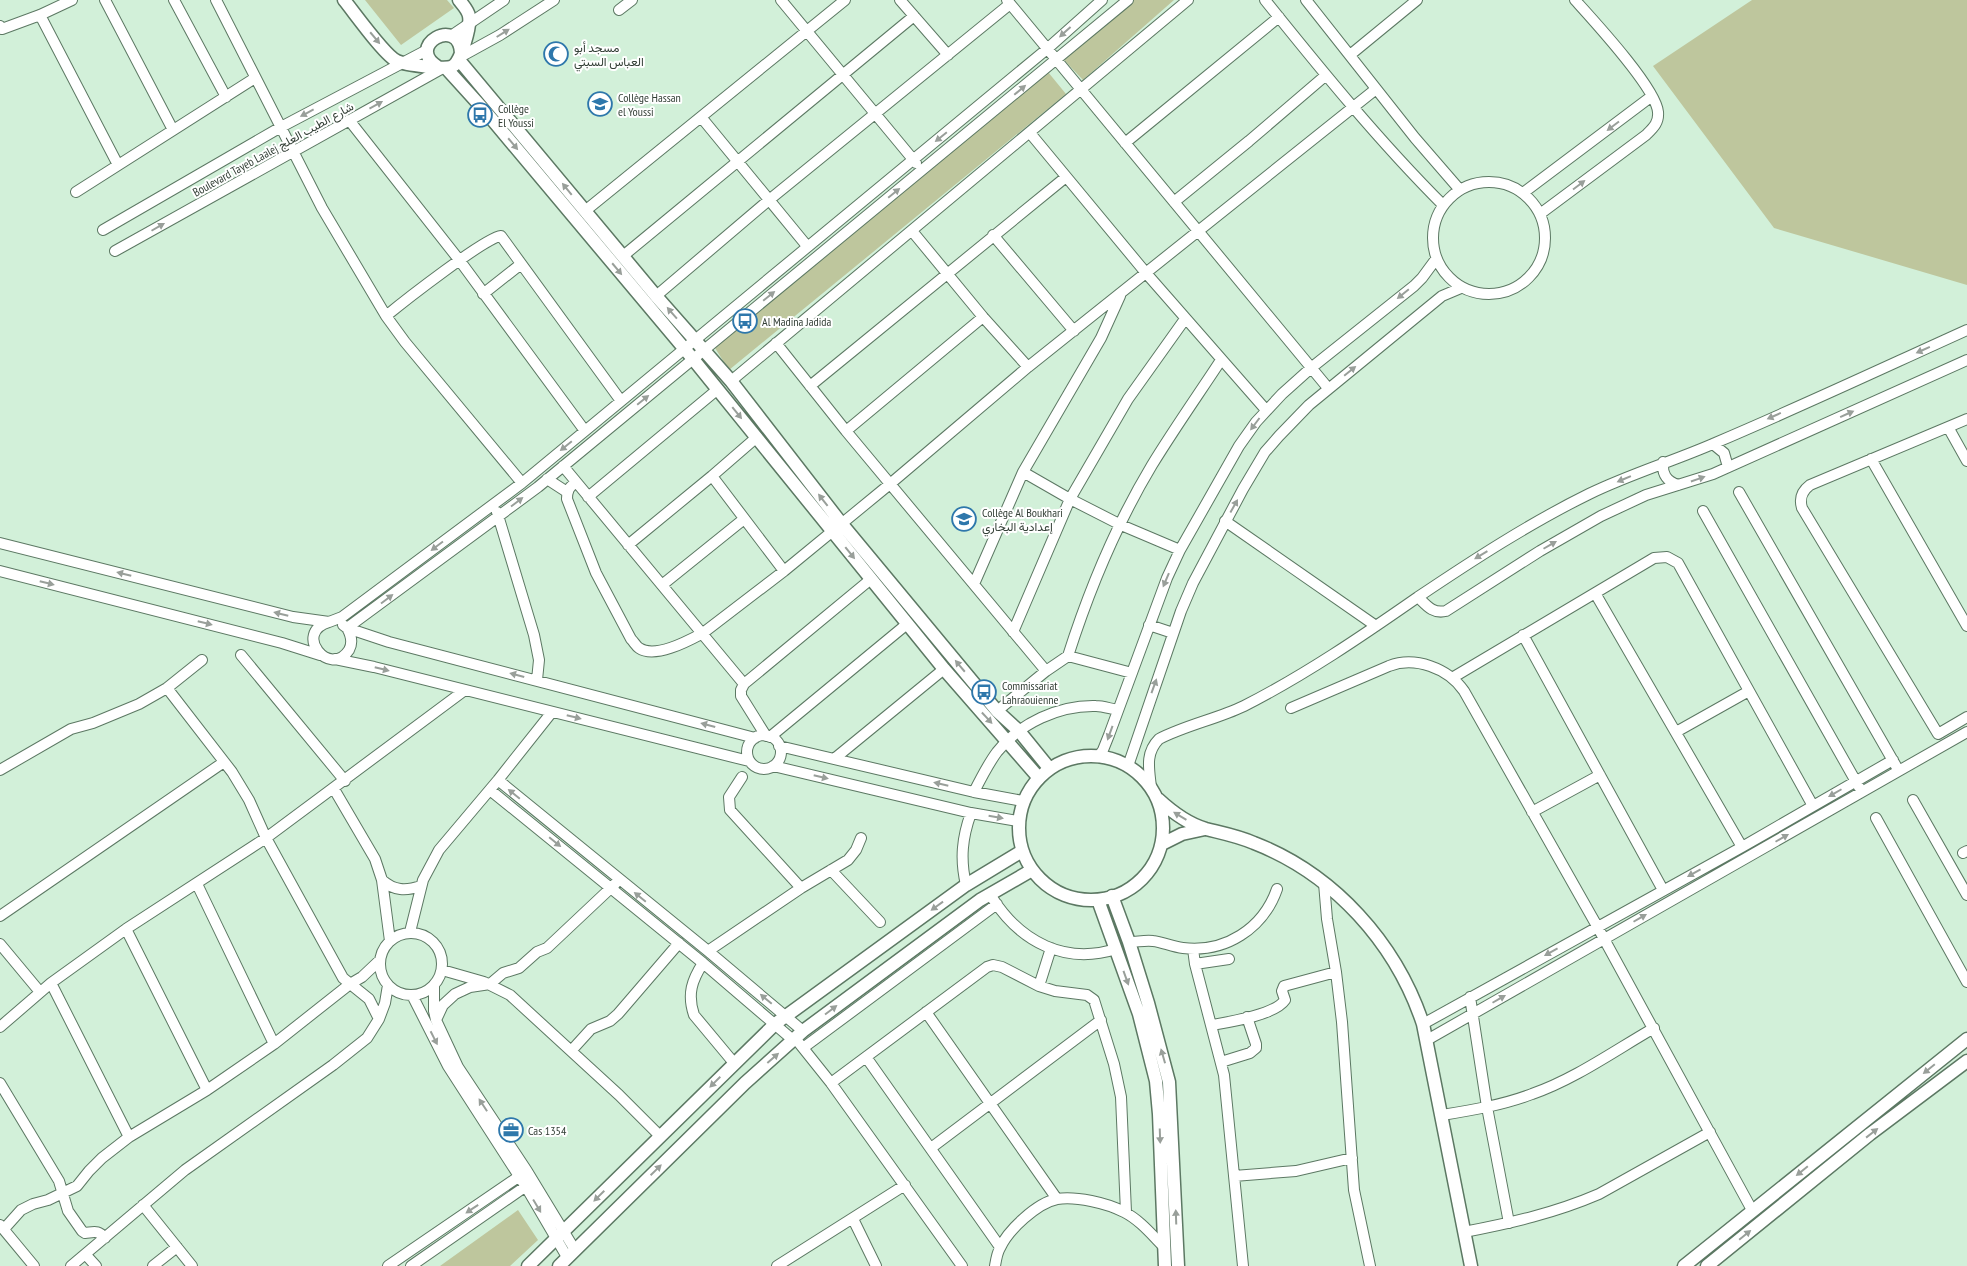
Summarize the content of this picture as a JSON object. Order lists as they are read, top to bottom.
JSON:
{
  "streets": {
    "street": ["Boulevard Tayeb Laalej شارع الطيب العلج"]
  },
  "places": {
    "mosque": ["مسجد أبو العباس السبتي"],
    "school or university": ["Collège Hassan el Youssi", "Collège Al Boukhari إعدادية البخاري"],
    "bus stop": ["Collège El Youssi", "Al Madina Jadida", "Commissariat Lahraouienne"],
    "office": ["Cas 1354"]
  }
}
